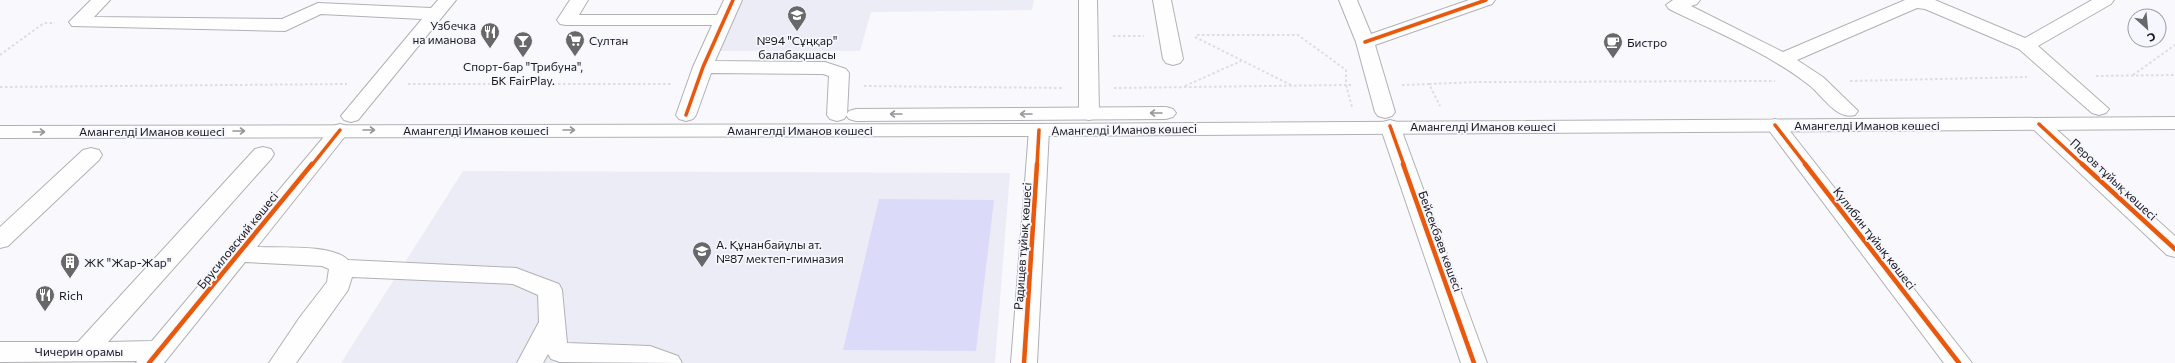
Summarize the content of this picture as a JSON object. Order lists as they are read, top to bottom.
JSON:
{
  "streets": {
    "main road": [
      "Амангелді Иманов көшесі",
      "Перов тұйық көшесі",
      "Кулибин тұйық көшесі",
      "Брусиловский көшесі",
      "Бейсекбаев көшесі",
      "Радищев тұйық көшесі",
      "Чичерин орамы"
    ]
  },
  "crossings": [
    ["Амангелді Иманов көшесі", "Перов тұйық көшесі"],
    ["Амангелді Иманов көшесі", "Кулибин тұйық көшесі"],
    ["Амангелді Иманов көшесі", "Брусиловский көшесі"],
    ["Амангелді Иманов көшесі", "Бейсекбаев көшесі"],
    ["Амангелді Иманов көшесі", "Радищев тұйық көшесі"],
    ["Брусиловский көшесі", "Чичерин орамы"]
  ],
  "places": {
    "school or university": ["№94 \"Сұңқар\" балабақшасы", "А. Құнанбайұлы ат. №87 мектеп-гимназия"],
    "restaurant": ["Узбечка на иманова", "Rich"],
    "supermarket": ["Султан"],
    "bar": ["Спорт-бар \"Трибуна\", БК FairPlay."],
    "cafe": ["Бистро"],
    "building": ["ЖК \"Жар-Жар\""]
  },
  "north": "bottom right"
}
